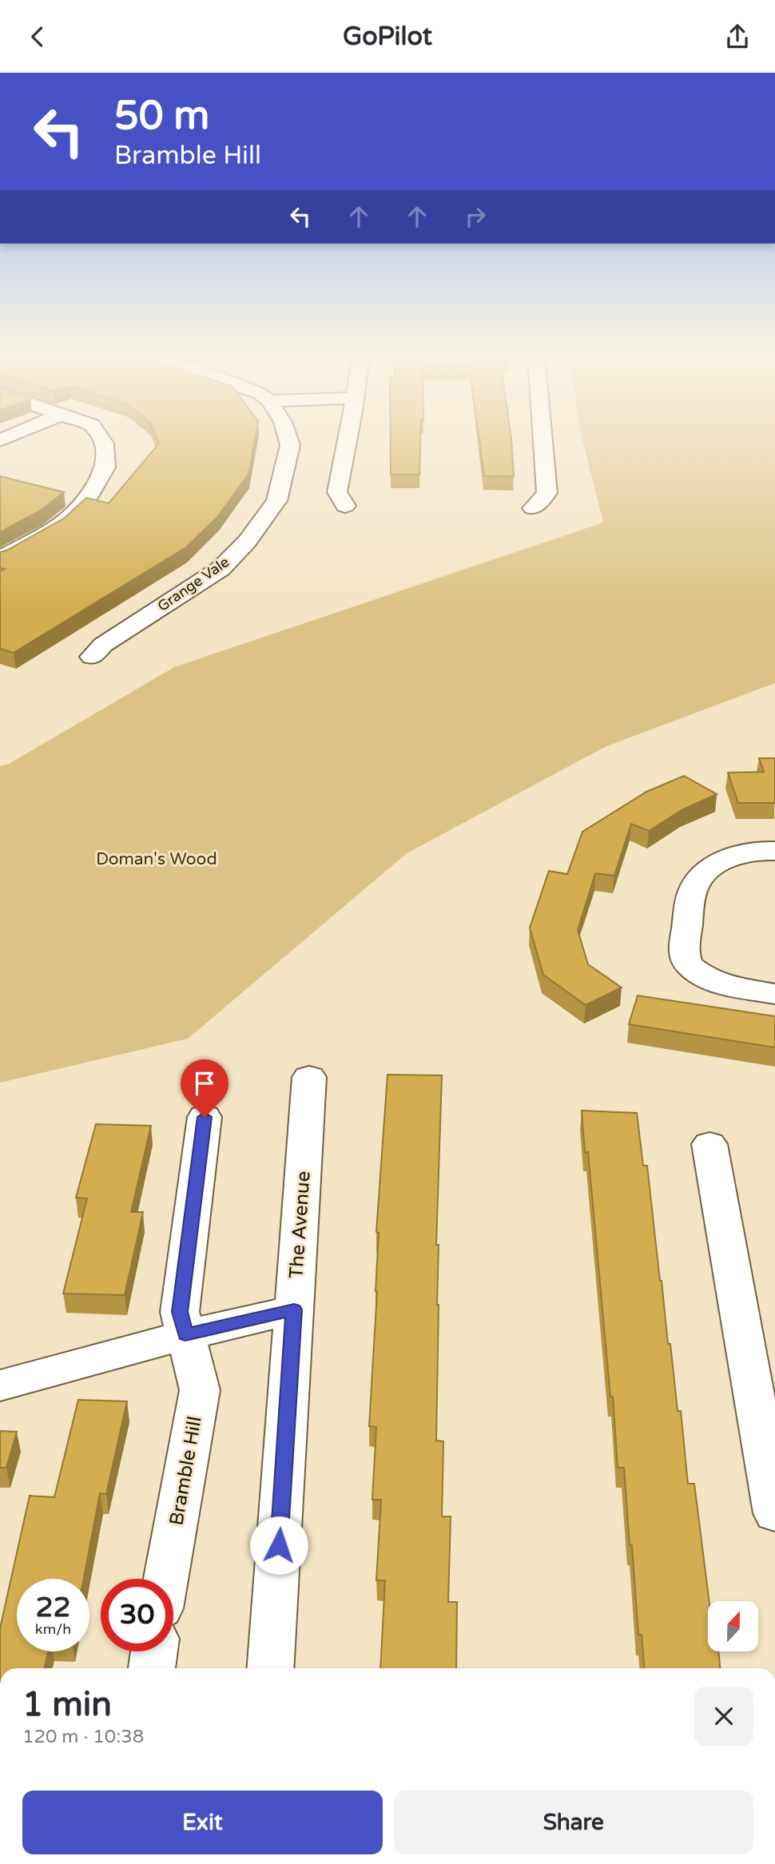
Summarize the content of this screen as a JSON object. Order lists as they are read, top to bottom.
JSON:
{
  "streets": {
    "street": ["Grange Vale", "The Avenue", "Bramble Hill"]
  },
  "parks": ["Doman's Wood"],
  "north": "top",
  "page": {
    "header": "GoPilot",
    "turn": ["50 m", "Bramble Hill"],
    "speed": "22 km/h",
    "limit": "30",
    "heading": ["1 min", "120 m · 10:38"],
    "buttons": ["Exit", "Share"]
  }
}
